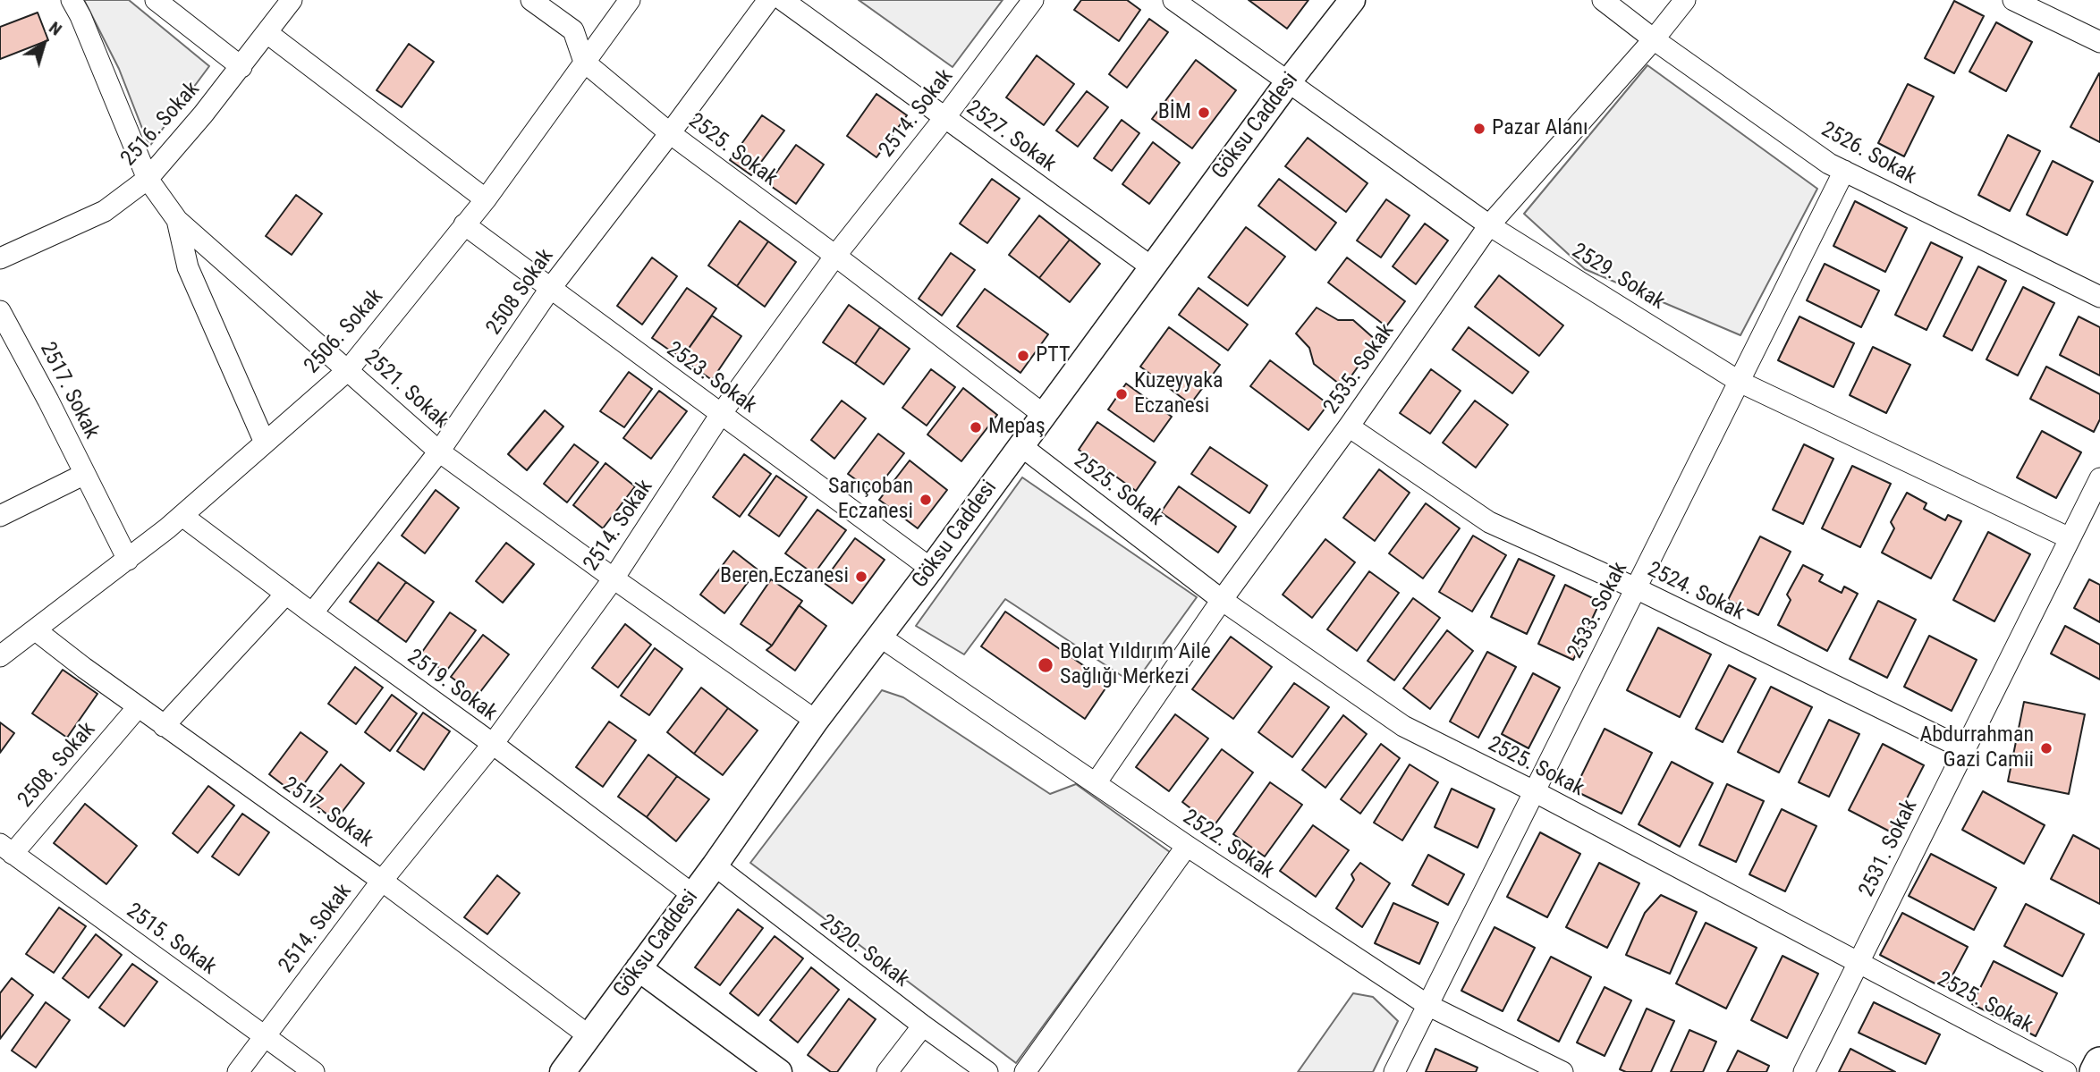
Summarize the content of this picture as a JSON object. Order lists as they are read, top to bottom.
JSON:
{
  "streets": {
    "street": [
      "2514. Sokak",
      "2516. Sokak",
      "Göksu Caddesi",
      "2527. Sokak",
      "2525. Sokak",
      "2526. Sokak",
      "2529. Sokak",
      "2508 Sokak",
      "2506. Sokak",
      "2535. Sokak",
      "2523. Sokak",
      "2521. Sokak",
      "2517. Sokak",
      "2524. Sokak",
      "2533. Sokak",
      "2519. Sokak",
      "2508. Sokak",
      "2522. Sokak",
      "2531. Sokak",
      "2515. Sokak",
      "2520. Sokak"
    ]
  },
  "crossings": [
    ["2514. Sokak", "2527. Sokak"],
    ["2514. Sokak", "2525. Sokak"],
    ["2514. Sokak", "2523. Sokak"],
    ["2514. Sokak", "2521. Sokak"],
    ["2514. Sokak", "2517. Sokak"],
    ["2514. Sokak", "2519. Sokak"],
    ["2514. Sokak", "2515. Sokak"],
    ["2516. Sokak", "2521. Sokak"],
    ["Göksu Caddesi", "2527. Sokak"],
    ["Göksu Caddesi", "2525. Sokak"],
    ["Göksu Caddesi", "2529. Sokak"],
    ["Göksu Caddesi", "2523. Sokak"],
    ["Göksu Caddesi", "2521. Sokak"],
    ["Göksu Caddesi", "2517. Sokak"],
    ["Göksu Caddesi", "2519. Sokak"],
    ["Göksu Caddesi", "2522. Sokak"],
    ["Göksu Caddesi", "2520. Sokak"],
    ["2525. Sokak", "2508 Sokak"],
    ["2525. Sokak", "2506. Sokak"],
    ["2525. Sokak", "2535. Sokak"],
    ["2525. Sokak", "2533. Sokak"],
    ["2525. Sokak", "2531. Sokak"],
    ["2526. Sokak", "2535. Sokak"],
    ["2526. Sokak", "2533. Sokak"],
    ["2529. Sokak", "2535. Sokak"],
    ["2529. Sokak", "2533. Sokak"],
    ["2529. Sokak", "2531. Sokak"],
    ["2508 Sokak", "2523. Sokak"],
    ["2508 Sokak", "2521. Sokak"],
    ["2508 Sokak", "2519. Sokak"],
    ["2506. Sokak", "2523. Sokak"],
    ["2506. Sokak", "2521. Sokak"],
    ["2506. Sokak", "2517. Sokak"],
    ["2506. Sokak", "2519. Sokak"],
    ["2535. Sokak", "2524. Sokak"],
    ["2535. Sokak", "2522. Sokak"],
    ["2517. Sokak", "2508. Sokak"],
    ["2524. Sokak", "2533. Sokak"],
    ["2524. Sokak", "2531. Sokak"],
    ["2533. Sokak", "2522. Sokak"],
    ["2508. Sokak", "2515. Sokak"]
  ],
  "places": [
    "BİM",
    "Pazar Alanı",
    "PTT",
    "Kuzeyyaka Eczanesi",
    "Mepaş",
    "Sarıçoban Eczanesi",
    "Beren Eczanesi",
    "Bolat Yıldırım Aile Sağlığı Merkezi",
    "Abdurrahman Gazi Camii"
  ],
  "north": "top right"
}
